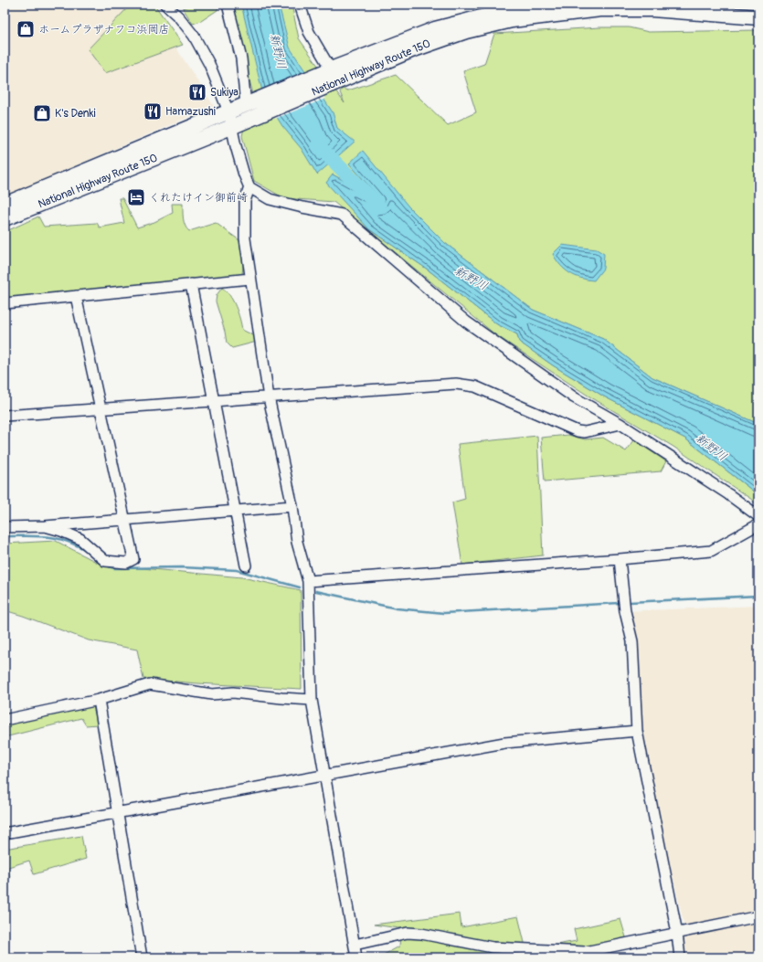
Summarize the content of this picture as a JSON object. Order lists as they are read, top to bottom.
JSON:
{
  "streets": {
    "highway": ["National Highway Route 150"]
  },
  "water": ["新野川"],
  "places": {
    "shop": ["ホームプラザナフコ浜岡店", "K's Denki"],
    "restaurant": ["Sukiya", "Hamazushi"],
    "hotel": ["くれたけイン御前崎"]
  }
}
